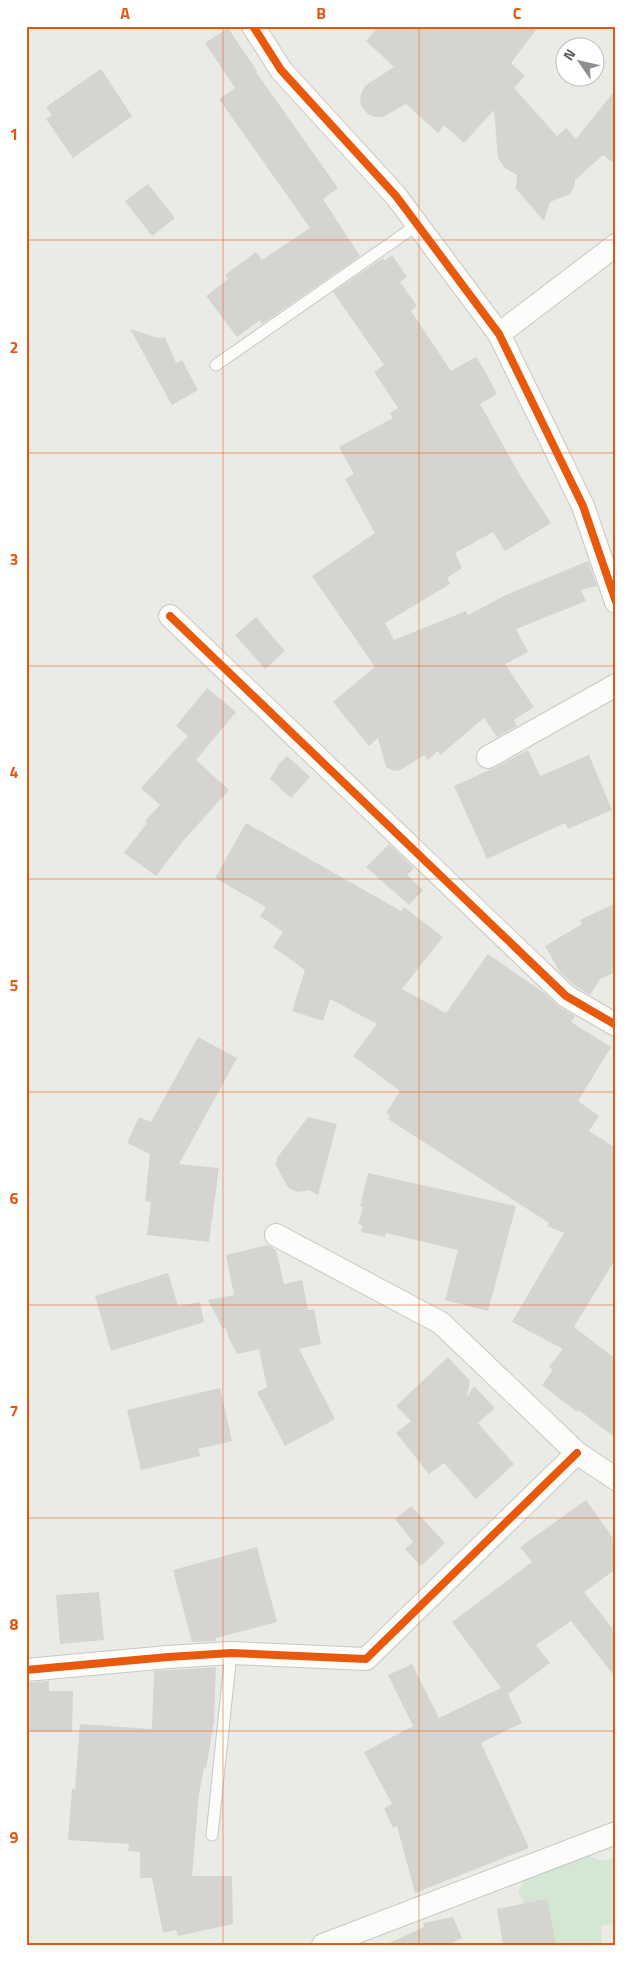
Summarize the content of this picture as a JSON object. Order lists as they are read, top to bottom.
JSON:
{
  "north": "top left",
  "grid": {
    "columns": ["A", "B", "C"],
    "rows": [
      "1",
      "2",
      "3",
      "4",
      "5",
      "6",
      "7",
      "8",
      "9"
    ]
  }
}
